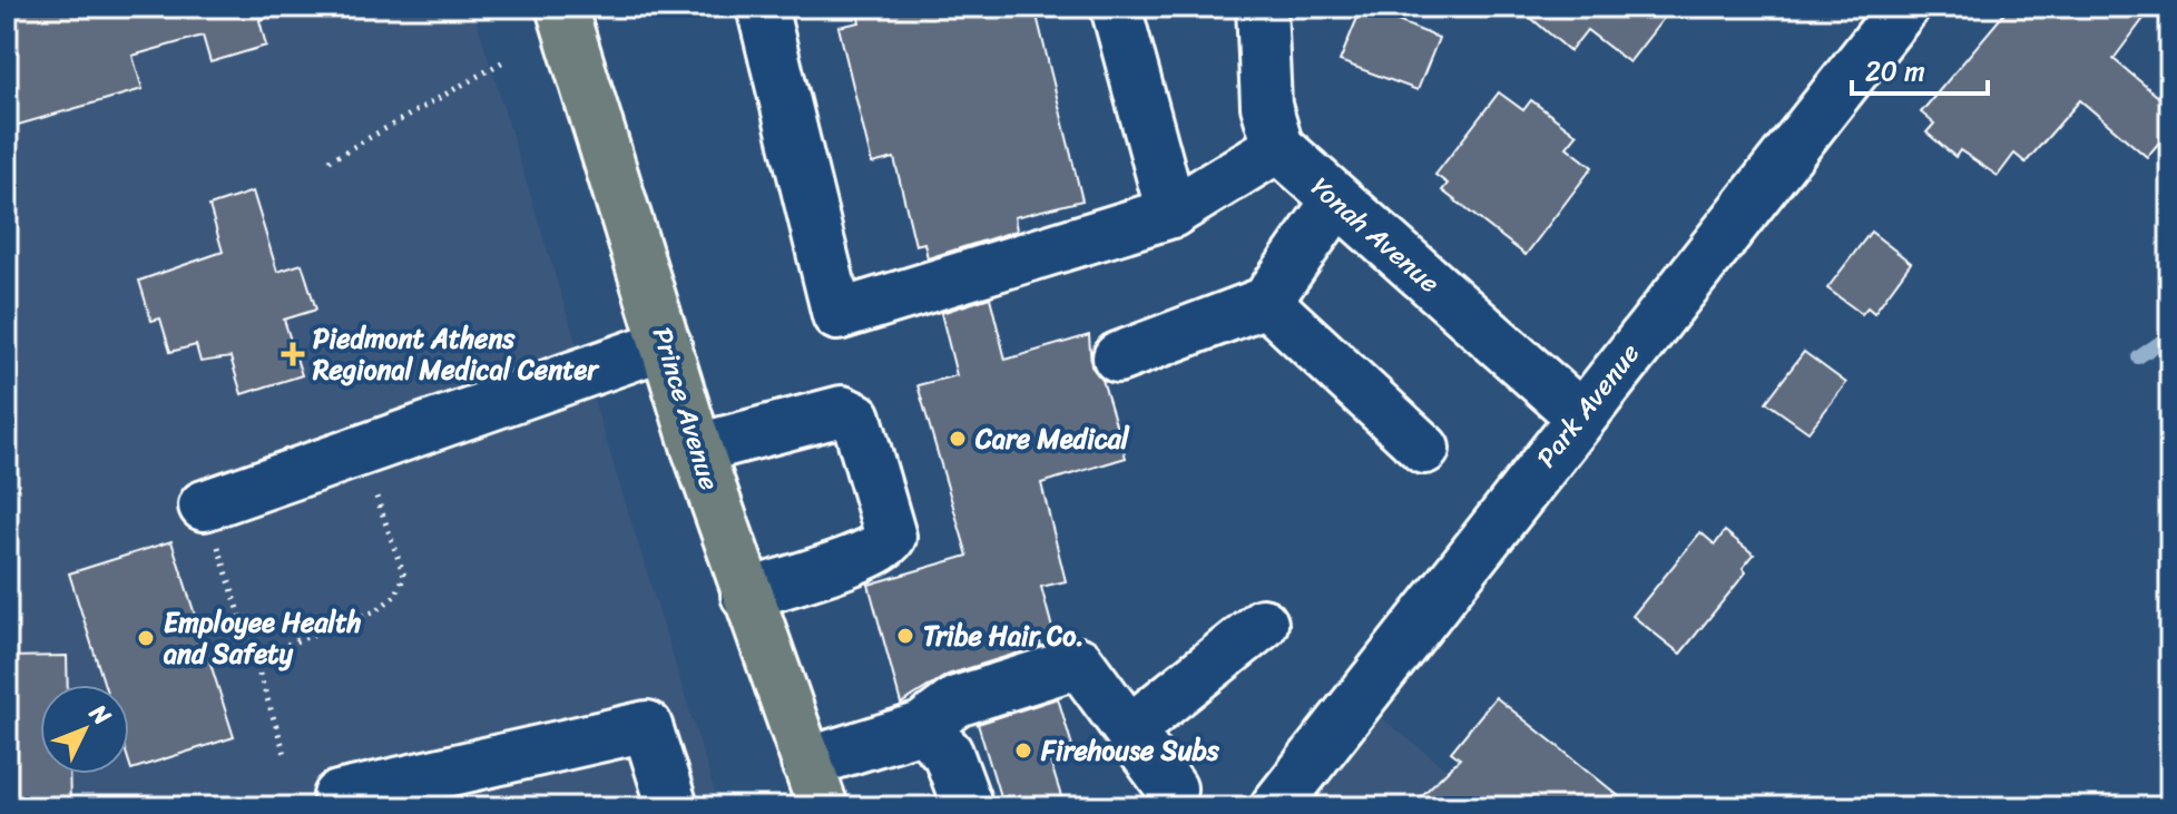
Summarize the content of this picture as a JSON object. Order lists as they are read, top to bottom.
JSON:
{
  "streets": {
    "main road": ["Prince Avenue"],
    "street": ["Yonah Avenue", "Park Avenue"]
  },
  "crossings": [
    ["Yonah Avenue", "Park Avenue"]
  ],
  "places": {
    "health": ["Piedmont Athens Regional Medical Center"],
    "other": [
      "Care Medical",
      "Tribe Hair Co.",
      "Employee Health and Safety",
      "Firehouse Subs"
    ]
  },
  "scale_bar": "20 m",
  "north": "top right"
}
